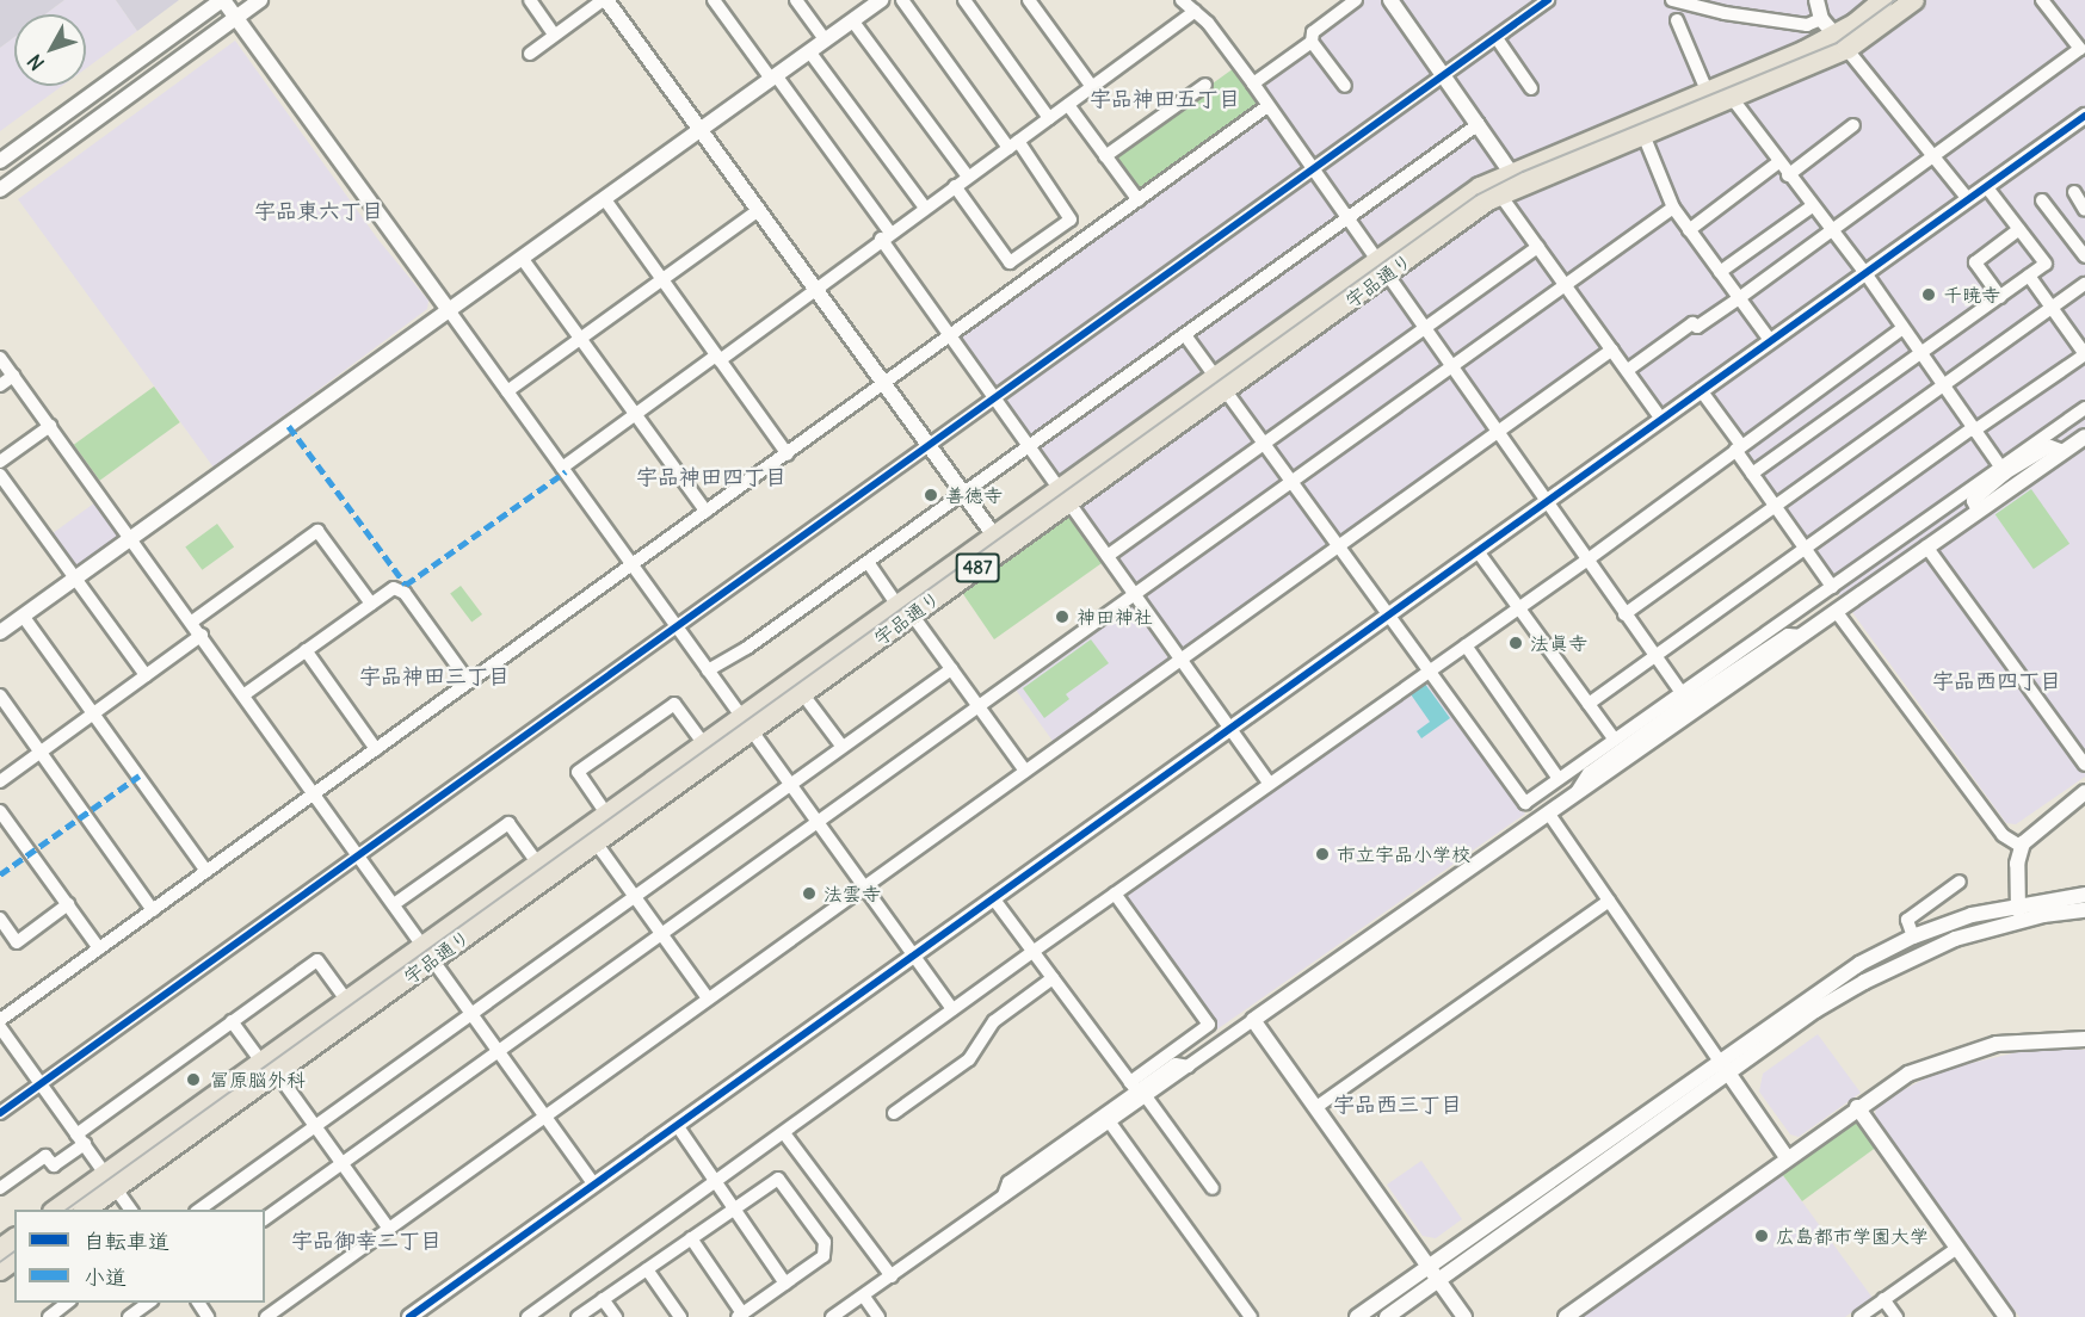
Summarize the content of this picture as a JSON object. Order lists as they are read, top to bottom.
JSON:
{
  "streets": {
    "highway": ["宇品通り", "487"]
  },
  "districts": [
    "宇品神田五丁目",
    "宇品東六丁目",
    "宇品神田四丁目",
    "宇品神田三丁目",
    "宇品西四丁目",
    "宇品西三丁目",
    "宇品御幸二丁目"
  ],
  "places": [
    "千暁寺",
    "善徳寺",
    "神田神社",
    "法眞寺",
    "市立宇品小学校",
    "法雲寺",
    "冨原脳外科",
    "広島都市学園大学"
  ],
  "legend": ["自転車道", "小道"],
  "north": "bottom left"
}
